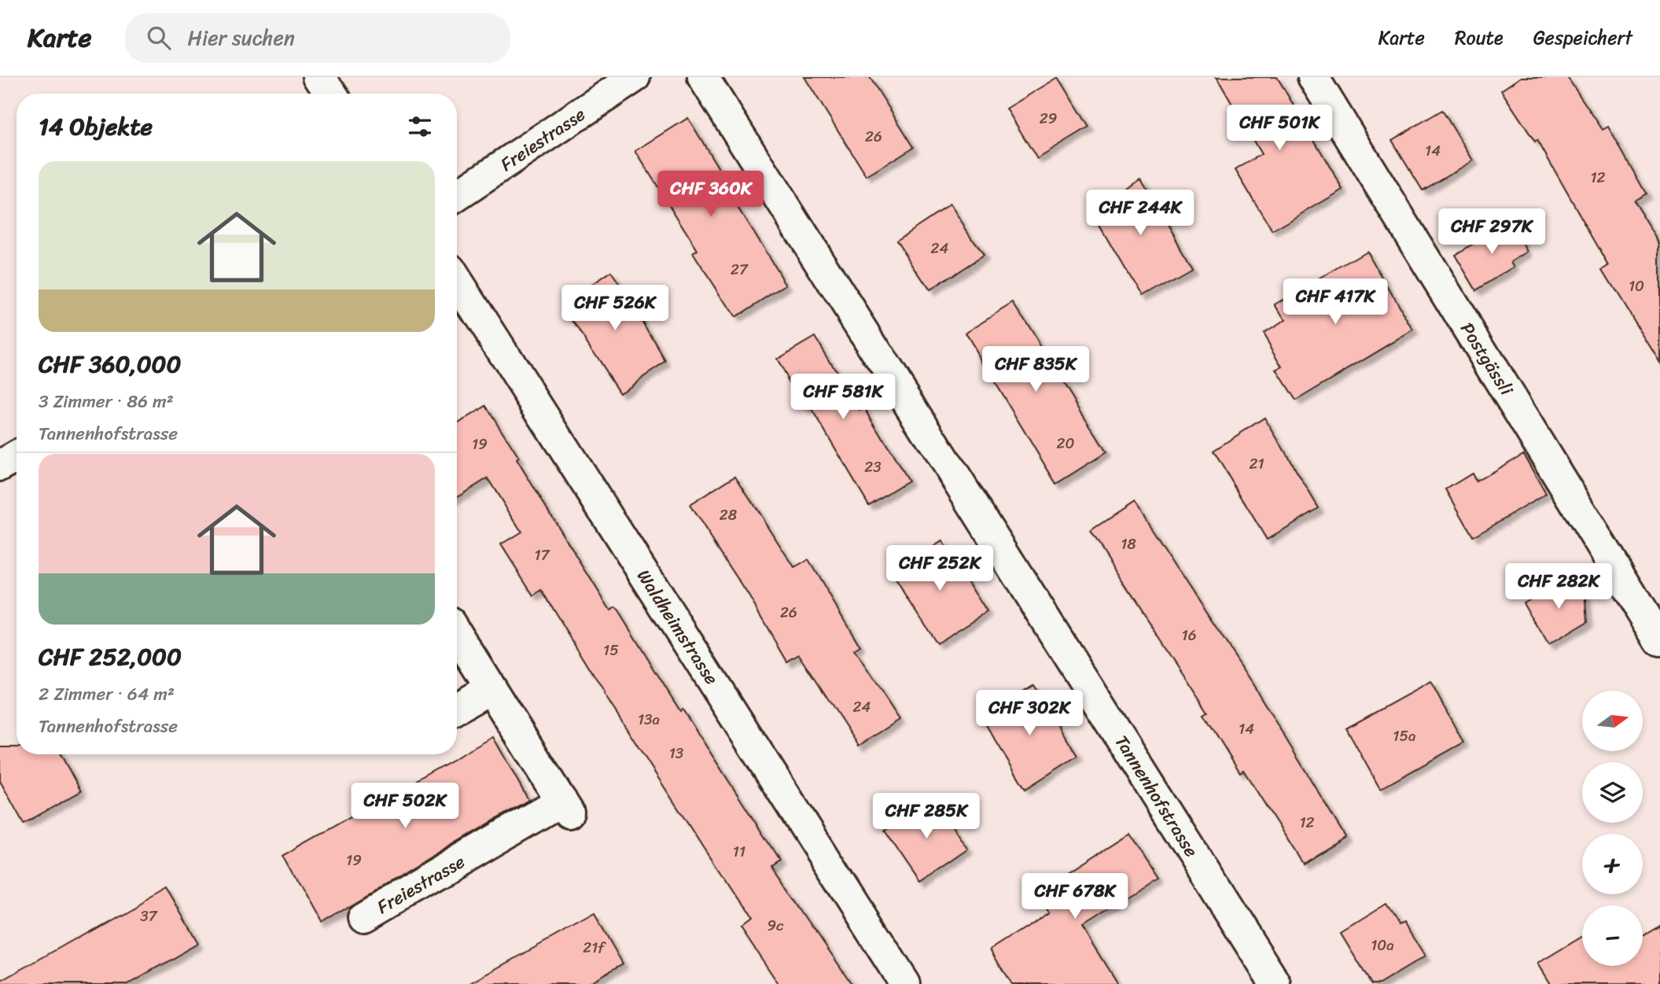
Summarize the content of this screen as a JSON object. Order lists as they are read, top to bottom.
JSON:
{
  "streets": {
    "street": [
      "Freiestrasse",
      "Postgässli",
      "Waldheimstrasse",
      "Tannenhofstrasse"
    ]
  },
  "house_numbers": [
    "29",
    "26",
    "14",
    "12",
    "24",
    "27",
    "10",
    "20",
    "19",
    "21",
    "23",
    "28",
    "18",
    "17",
    "26",
    "16",
    "15",
    "24",
    "13a",
    "14",
    "15a",
    "13",
    "12",
    "11",
    "19",
    "37",
    "9c",
    "10a",
    "21f"
  ],
  "north": "right",
  "page": {
    "header": "Karte",
    "search": "Hier suchen",
    "nav": ["Karte", "Route", "Gespeichert"],
    "heading": "14 Objekte",
    "price": [
      "CHF 501K",
      "CHF 360K",
      "CHF 244K",
      "CHF 297K",
      "CHF 417K",
      "CHF 526K",
      "CHF 835K",
      "CHF 581K",
      "CHF 252K",
      "CHF 282K",
      "CHF 302K",
      "CHF 502K",
      "CHF 285K",
      "CHF 678K"
    ],
    "list": [
      {
        "name": "CHF 360,000",
        "note": "3 Zimmer · 86 m² · Tannenhofstrasse"
      },
      {
        "name": "CHF 252,000",
        "note": "2 Zimmer · 64 m² · Tannenhofstrasse"
      }
    ],
    "map_buttons": ["+", "−"]
  }
}
